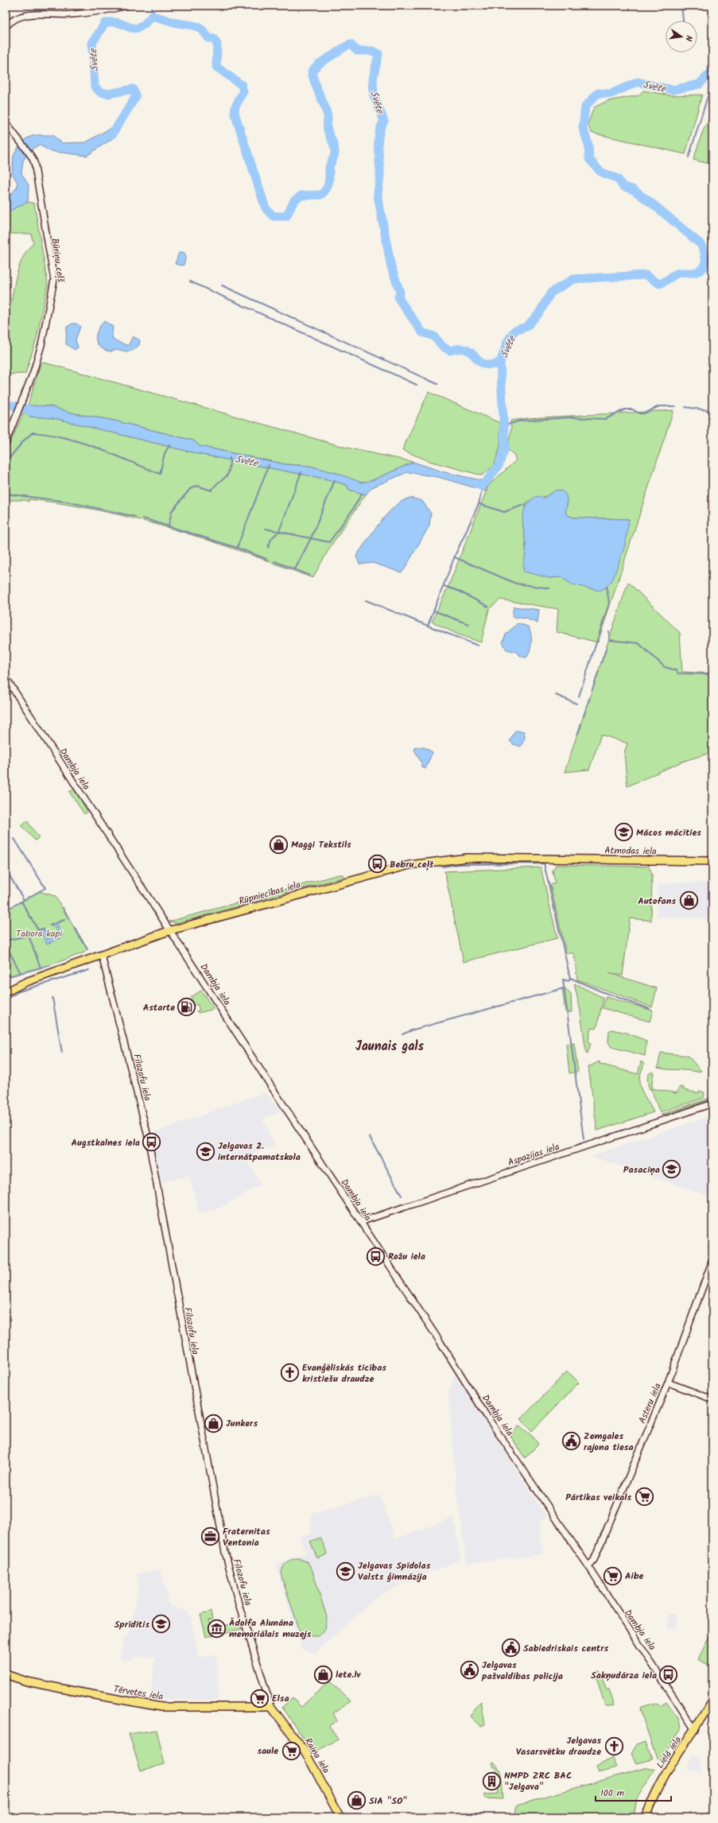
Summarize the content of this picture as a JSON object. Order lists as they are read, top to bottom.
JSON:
{
  "streets": {
    "main road": [
      "Atmodas iela",
      "Rūpniecības iela",
      "Tērvetes iela",
      "Lielā iela",
      "Raiņa iela"
    ],
    "street": [
      "Būriņu ceļš",
      "Dambja iela",
      "Filozofu iela",
      "Aspazijas iela",
      "Asteru iela"
    ]
  },
  "crossings": [
    ["Dambja iela", "Rūpniecības iela"],
    ["Dambja iela", "Aspazijas iela"],
    ["Dambja iela", "Asteru iela"],
    ["Dambja iela", "Lielā iela"],
    ["Atmodas iela", "Rūpniecības iela"],
    ["Rūpniecības iela", "Filozofu iela"],
    ["Filozofu iela", "Tērvetes iela"],
    ["Filozofu iela", "Raiņa iela"],
    ["Tērvetes iela", "Raiņa iela"]
  ],
  "districts": ["Jaunais gals"],
  "water": ["Svēte"],
  "parks": ["Tabora kapi"],
  "places": {
    "school or university": [
      "Mācos mācīties",
      "Jelgavas 2. internātpamatskola",
      "Pasaciņa",
      "Jelgavas Spīdolas Valsts ģimnāzija",
      "Sprīdītis"
    ],
    "shop": [
      "Maggi Tekstils",
      "Autofans",
      "Junkers",
      "lete.lv",
      "SIA \"SO\""
    ],
    "bus stop": [
      "Bebru ceļš",
      "Augstkalnes iela",
      "Rožu iela",
      "Sakņudārza iela"
    ],
    "fuel station": ["Astarte"],
    "church": ["Evanģēliskās ticības kristiešu draudze", "Jelgavas Vasarsvētku draudze"],
    "public building": ["Zemgales rajona tiesa", "Sabiedriskais centrs", "Jelgavas pašvaldības policija"],
    "supermarket": [
      "Pārtikas veikals",
      "Aibe",
      "Elsa",
      "saule"
    ],
    "office": ["Fraternitas Ventonia"],
    "museum": ["Ādolfa Alunāna memoriālais muzejs"],
    "building": ["NMPD ZRC BAC \"Jelgava\""]
  },
  "scale_bar": "100 m",
  "north": "right"
}
